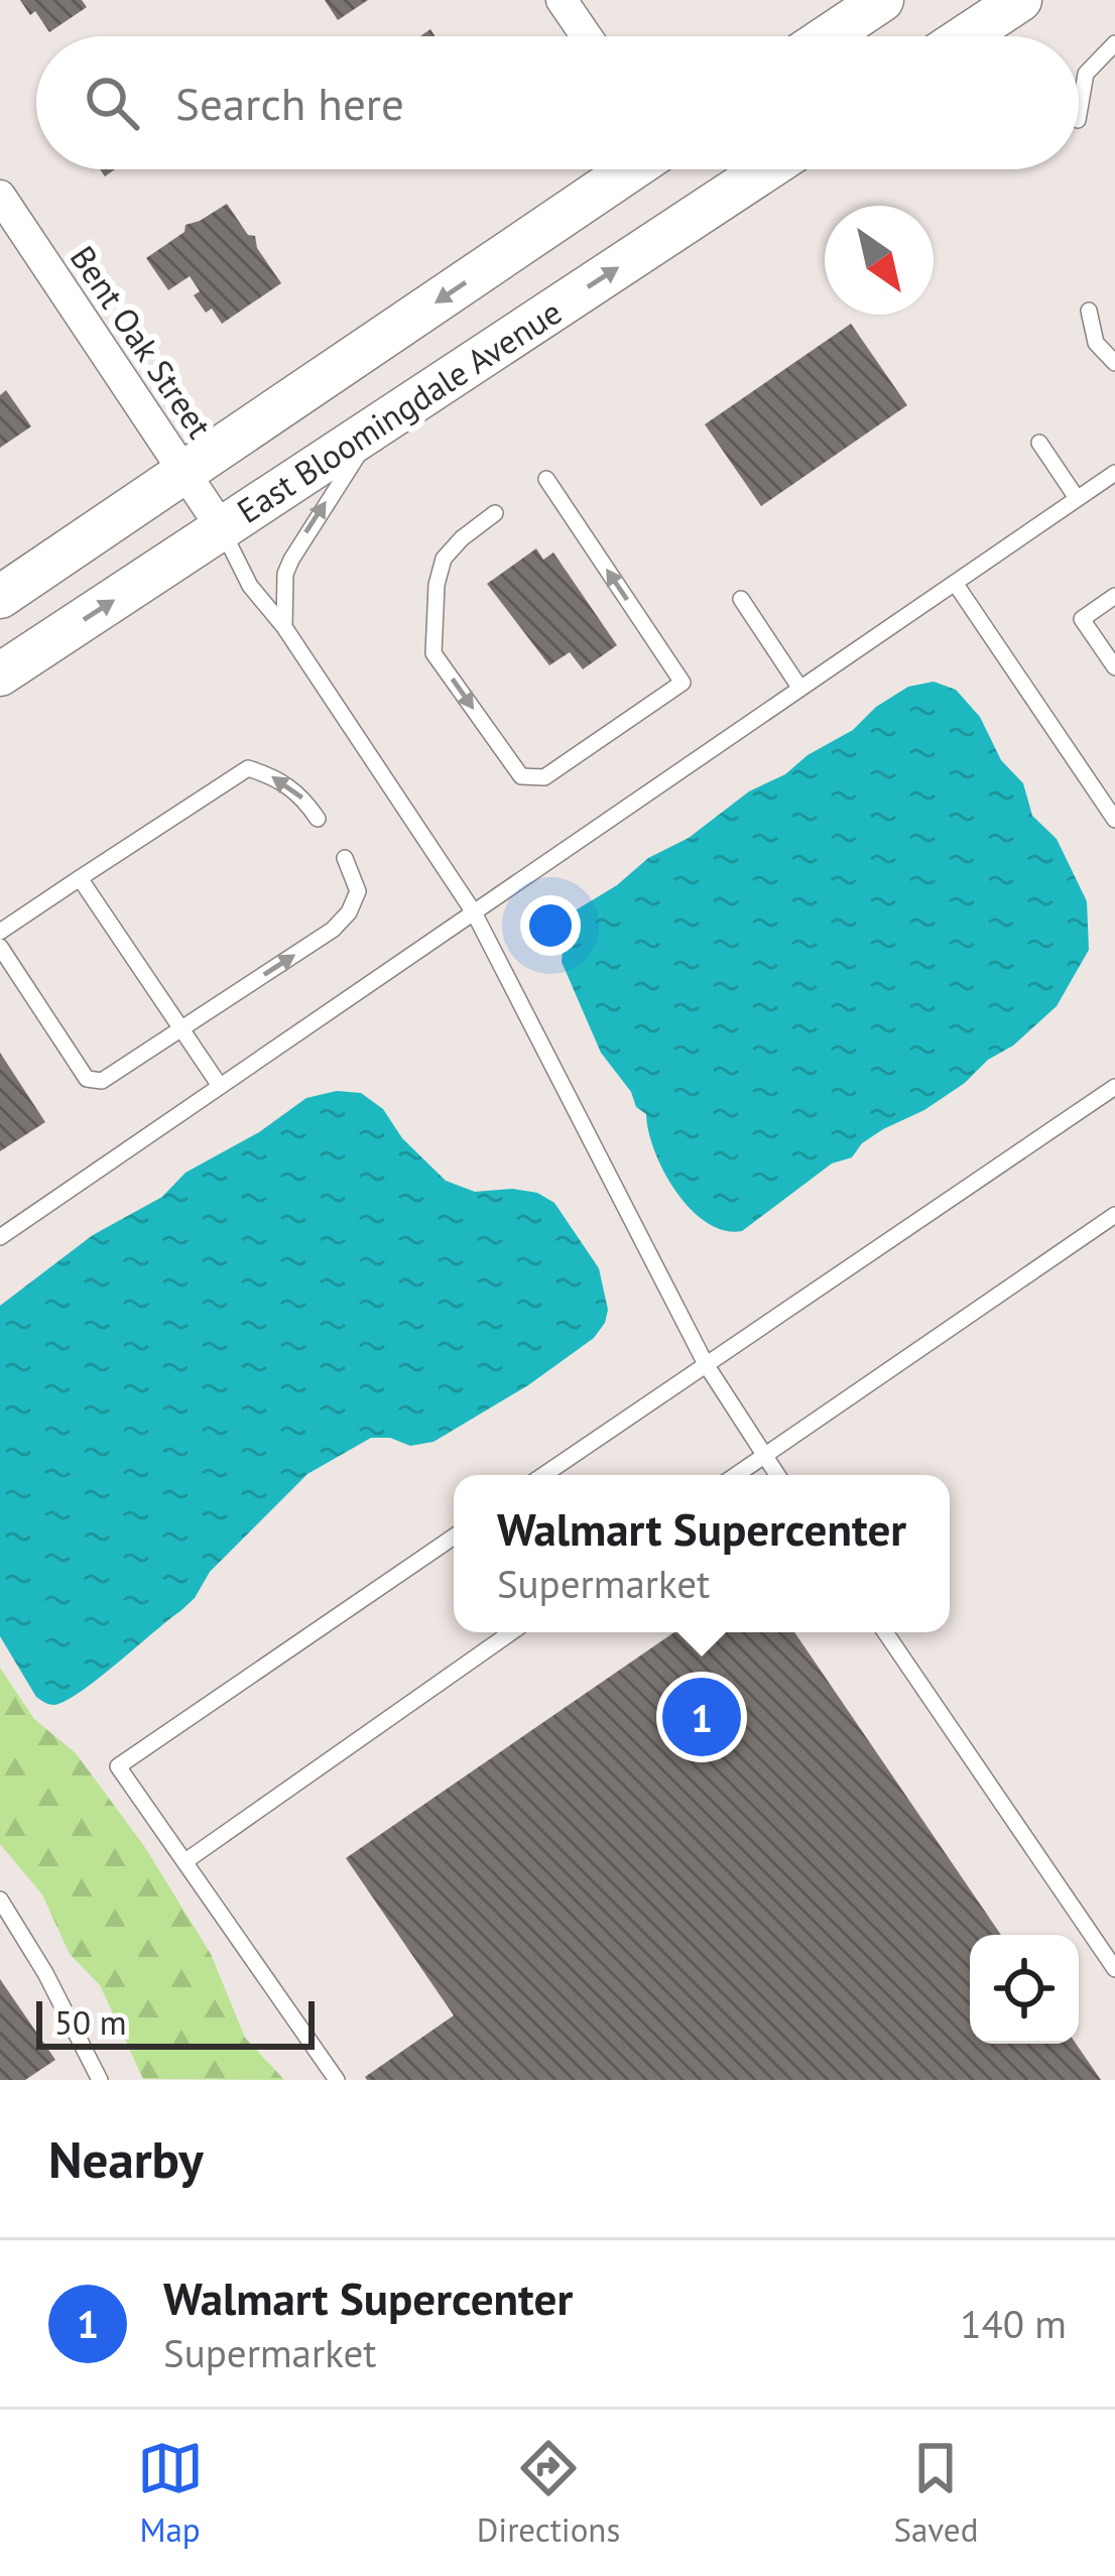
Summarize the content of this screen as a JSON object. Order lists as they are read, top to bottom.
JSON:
{
  "streets": {
    "main road": ["East Bloomingdale Avenue"],
    "street": ["Bent Oak Street"]
  },
  "crossings": [
    ["Bent Oak Street", "East Bloomingdale Avenue"]
  ],
  "scale_bar": "50 m",
  "north": "bottom right",
  "page": {
    "search": "Search here",
    "popup": ["Walmart Supercenter", "Supermarket"],
    "pins": "1",
    "scale": "50 m",
    "heading": "Nearby",
    "list": [
      {
        "mark": "1",
        "name": "Walmart Supercenter",
        "note": "Supermarket",
        "value": "140 m"
      }
    ],
    "nav": ["Map", "Directions", "Saved"]
  }
}
